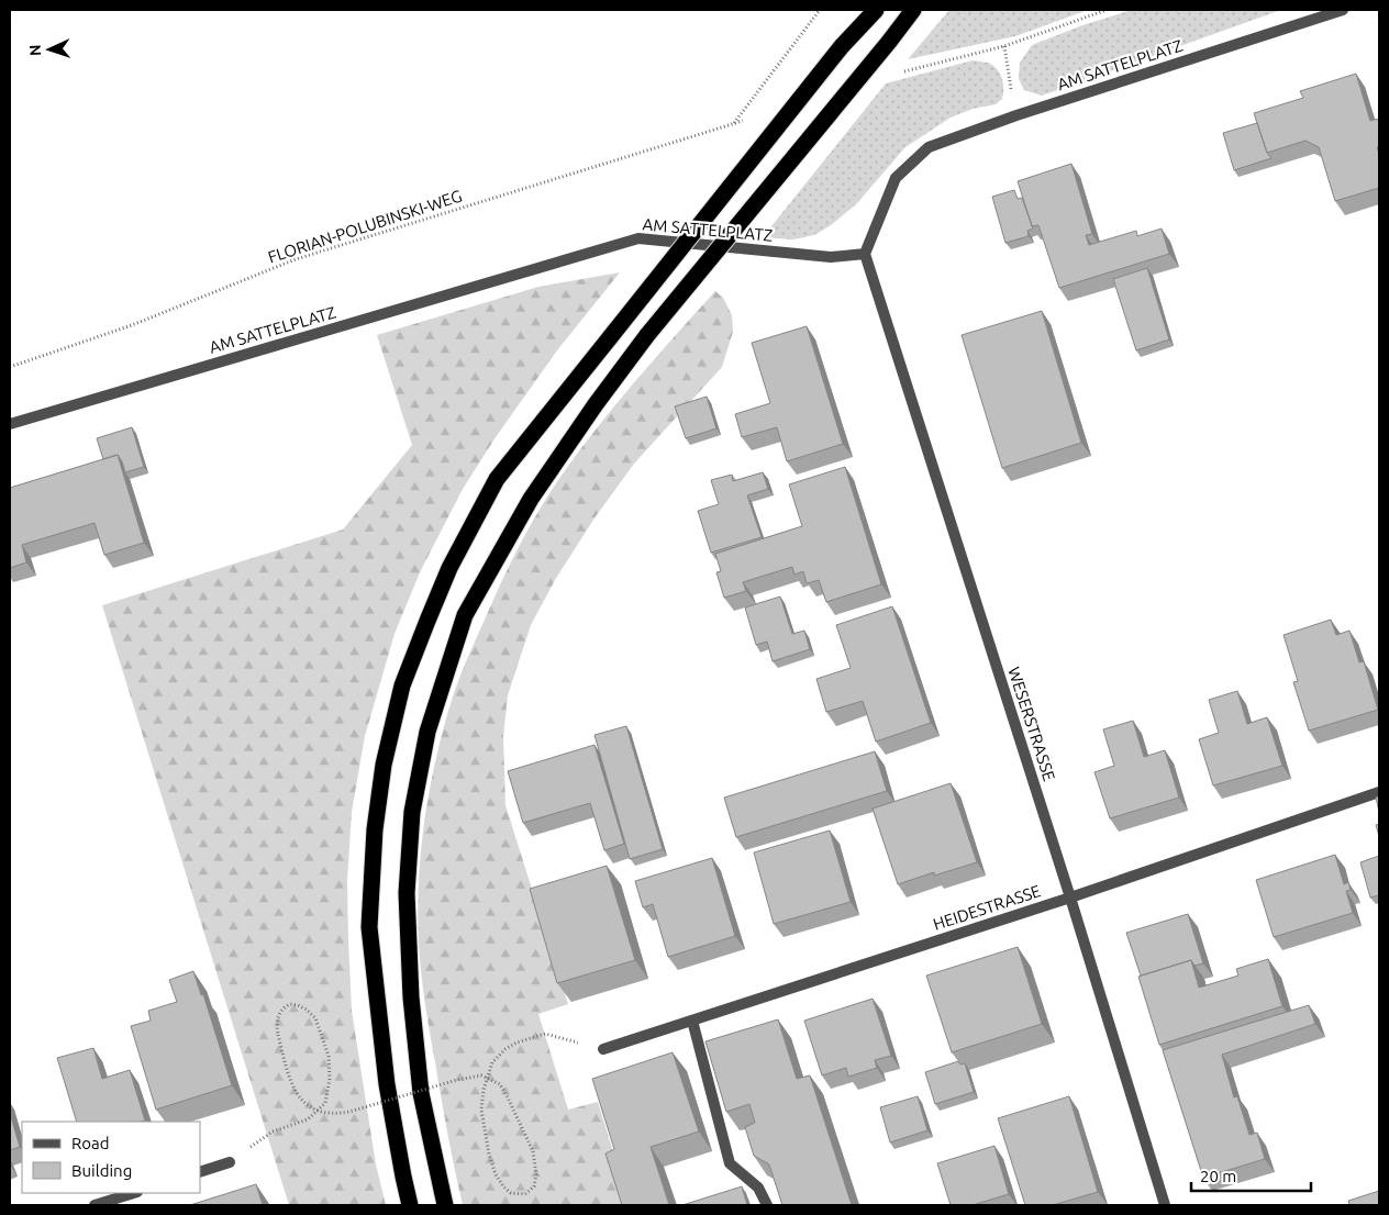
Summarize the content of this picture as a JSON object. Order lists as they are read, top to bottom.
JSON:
{
  "streets": {
    "street": ["AM SATTELPLATZ", "WESERSTRASSE", "HEIDESTRASSE"],
    "path": ["FLORIAN-POLUBINSKI-WEG"]
  },
  "crossings": [
    ["AM SATTELPLATZ", "WESERSTRASSE"],
    ["WESERSTRASSE", "HEIDESTRASSE"]
  ],
  "legend": ["Road", "Building"],
  "scale_bar": "20 m",
  "north": "left"
}
